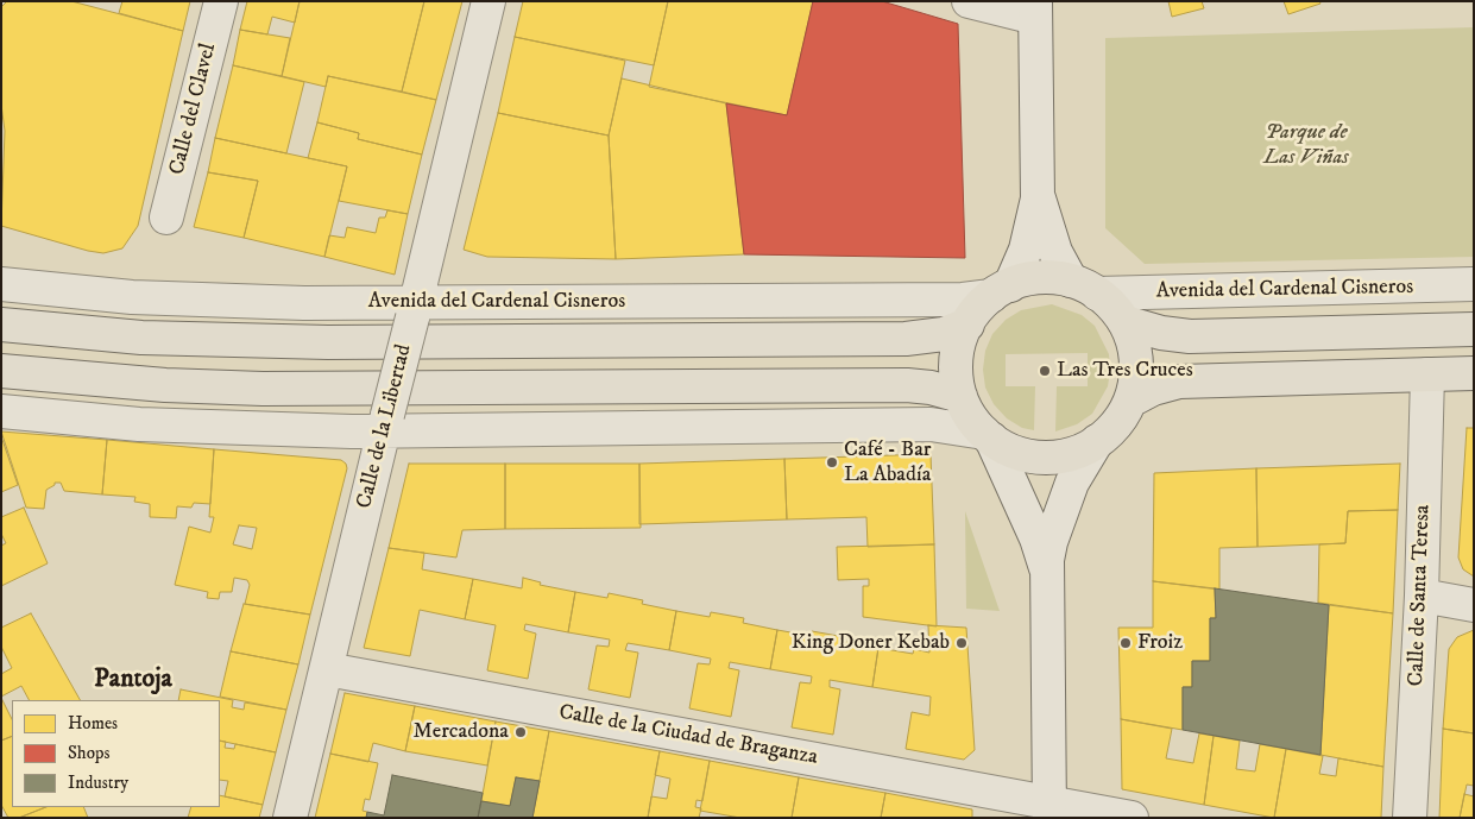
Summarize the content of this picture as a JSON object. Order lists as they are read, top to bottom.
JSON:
{
  "streets": {
    "highway": ["Avenida del Cardenal Cisneros"],
    "street": [
      "Calle del Clavel",
      "Calle de la Libertad",
      "Calle de Santa Teresa",
      "Calle de la Ciudad de Braganza"
    ]
  },
  "crossings": [
    ["Avenida del Cardenal Cisneros", "Calle de la Libertad"],
    ["Calle de la Libertad", "Calle de la Ciudad de Braganza"]
  ],
  "districts": ["Pantoja"],
  "parks": ["Parque de Las Viñas"],
  "places": [
    "Las Tres Cruces",
    "Café - Bar La Abadía",
    "King Doner Kebab",
    "Froiz",
    "Mercadona"
  ],
  "legend": ["Homes", "Shops", "Industry"]
}
